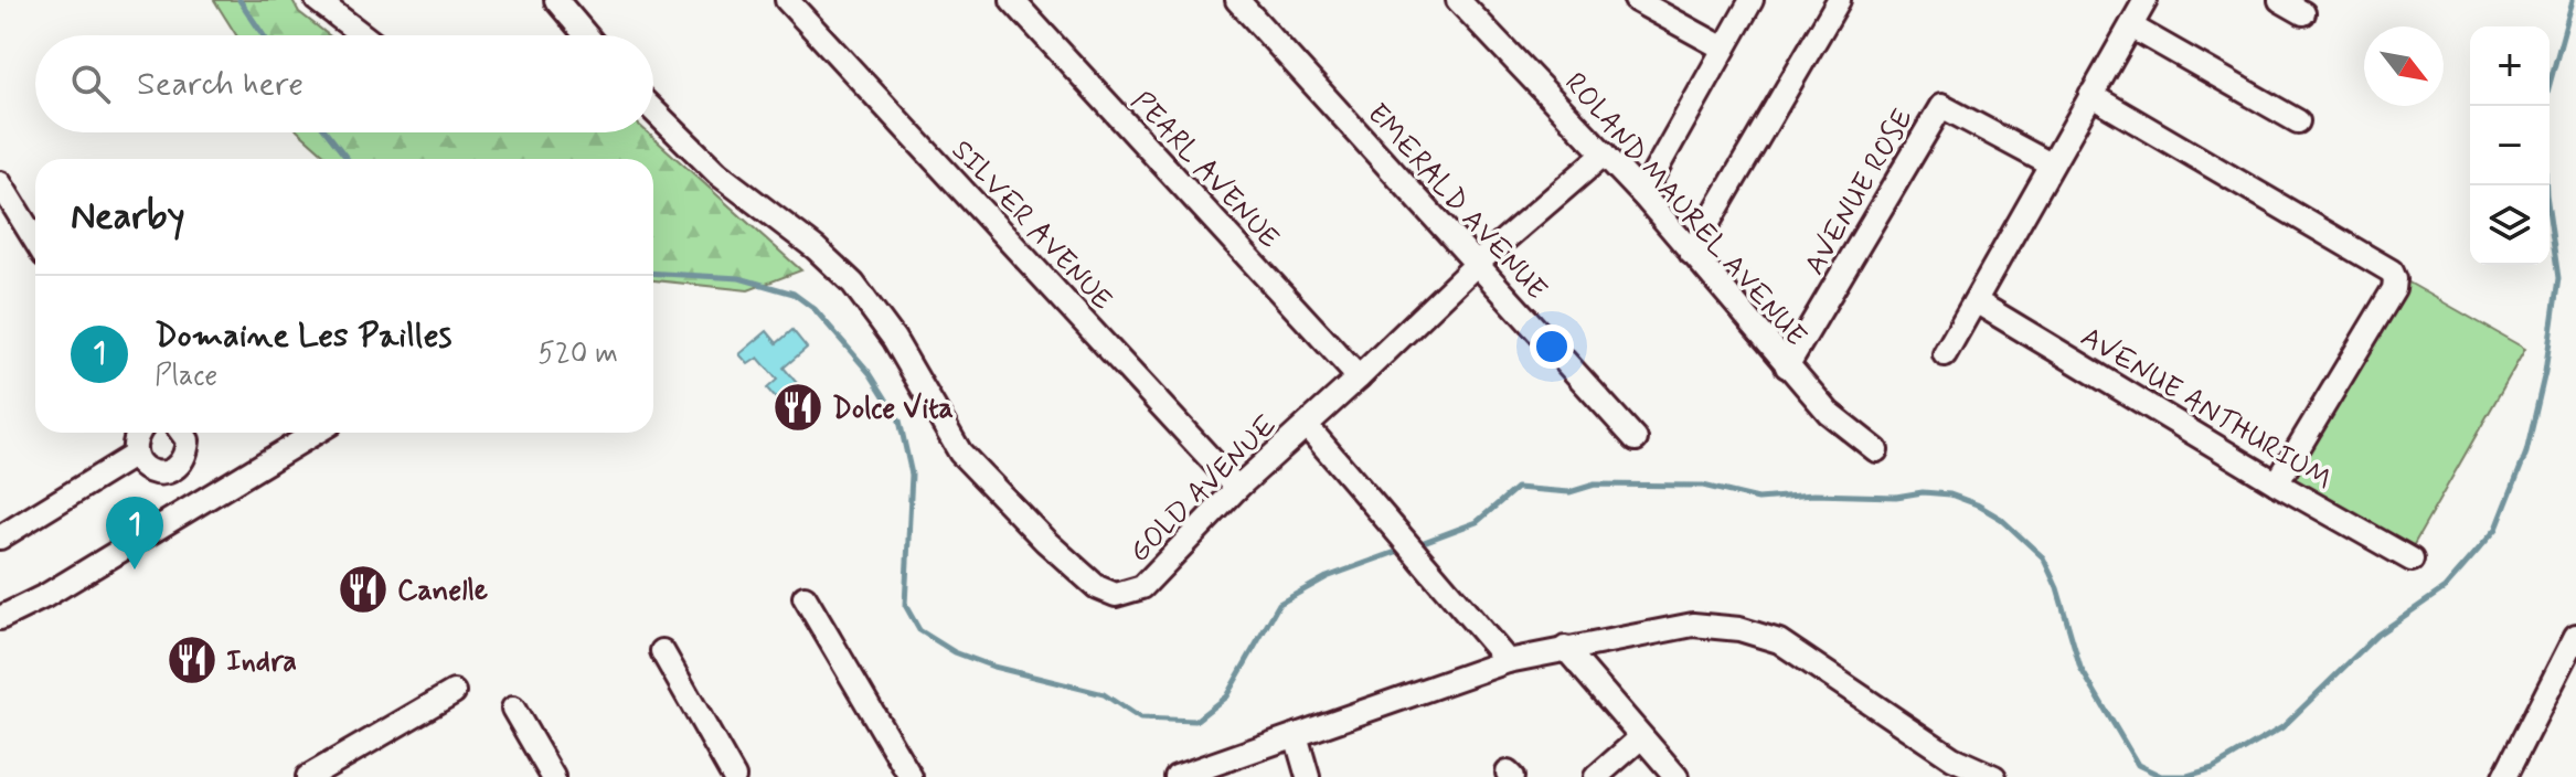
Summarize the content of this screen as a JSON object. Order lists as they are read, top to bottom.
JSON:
{
  "streets": {
    "street": [
      "PEARL AVENUE",
      "AVENUE ROSE",
      "EMERALD AVENUE",
      "ROLAND MAUREL AVENUE",
      "SILVER AVENUE",
      "AVENUE ANTHURIUM",
      "GOLD AVENUE"
    ]
  },
  "crossings": [
    ["PEARL AVENUE", "GOLD AVENUE"],
    ["AVENUE ROSE", "ROLAND MAUREL AVENUE"],
    ["EMERALD AVENUE", "GOLD AVENUE"],
    ["ROLAND MAUREL AVENUE", "GOLD AVENUE"],
    ["SILVER AVENUE", "GOLD AVENUE"]
  ],
  "places": {
    "restaurant": ["Dolce Vita", "Canelle", "Indra"]
  },
  "north": "bottom right",
  "page": {
    "map_buttons": ["+", "−"],
    "search": "Search here",
    "heading": "Nearby",
    "list": [
      {
        "mark": "1",
        "name": "Domaine Les Pailles",
        "note": "Place",
        "value": "520 m"
      }
    ],
    "pins": "1"
  }
}
